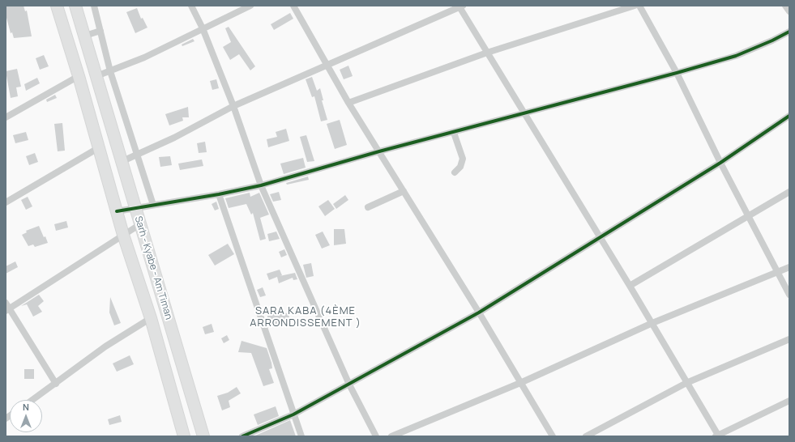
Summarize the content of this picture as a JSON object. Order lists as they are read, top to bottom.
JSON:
{
  "streets": {
    "highway": ["Sarh - Kyabe - Am Timan"]
  },
  "districts": ["SARA KABA (4ÈME ARRONDISSEMENT )"],
  "north": "top"
}
